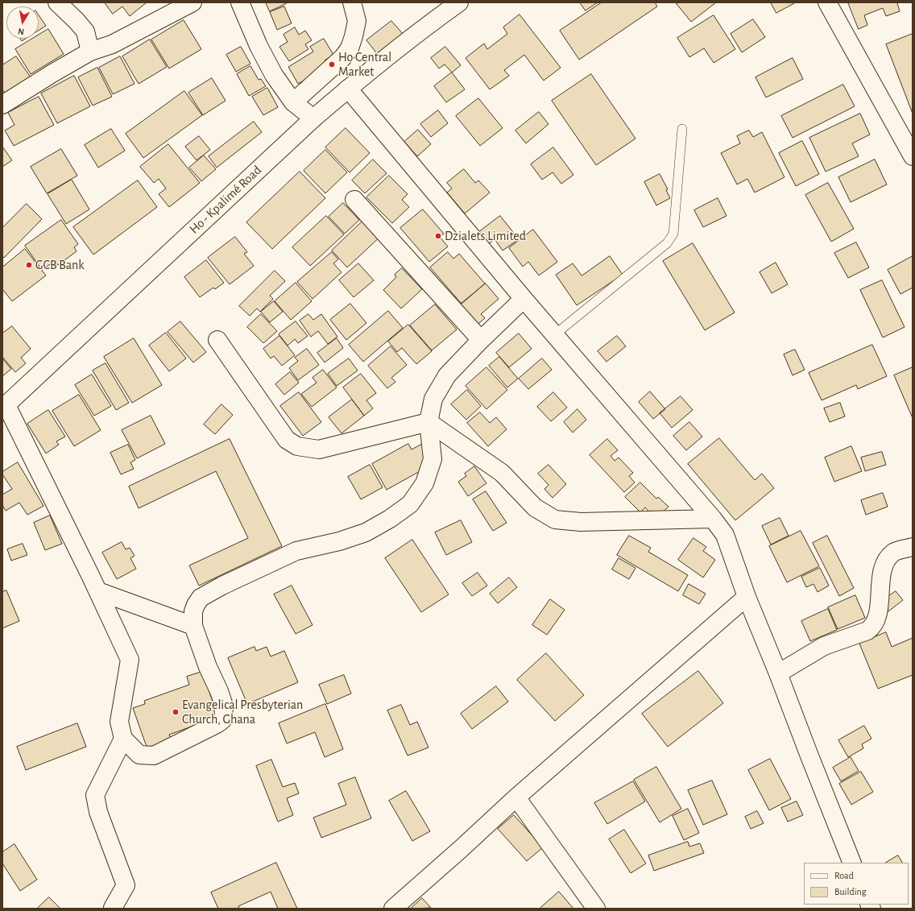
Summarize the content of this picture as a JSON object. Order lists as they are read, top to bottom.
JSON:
{
  "streets": {
    "street": ["Ho - Kpalimé Road"]
  },
  "places": [
    "Ho Central Market",
    "Dzialets Limited",
    "GCB Bank",
    "Evangelical Presbyterian Church, Ghana"
  ],
  "legend": ["Road", "Building"],
  "north": "bottom"
}
